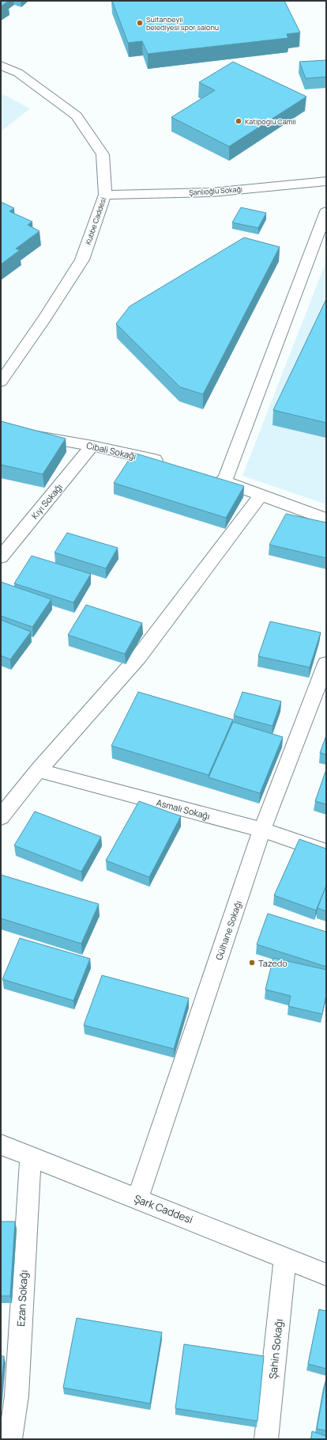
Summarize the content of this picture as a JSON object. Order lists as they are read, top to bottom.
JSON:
{
  "streets": {
    "street": [
      "Şanlıoğlu Sokağı",
      "Kubbe Caddesi",
      "Cibali Sokağı",
      "Kıyı Sokağı",
      "Asmalı Sokağı",
      "Gülhane Sokağı",
      "Şark Caddesi",
      "Ezan Sokağı",
      "Şahin Sokağı"
    ]
  },
  "crossings": [
    ["Şanlıoğlu Sokağı", "Kubbe Caddesi"],
    ["Cibali Sokağı", "Kıyı Sokağı"],
    ["Asmalı Sokağı", "Gülhane Sokağı"],
    ["Gülhane Sokağı", "Şark Caddesi"],
    ["Şark Caddesi", "Ezan Sokağı"],
    ["Şark Caddesi", "Şahin Sokağı"]
  ],
  "places": ["Sultanbeyli belediyesi spor salonu", "Katipoğlu Camii", "Tazedo"]
}
